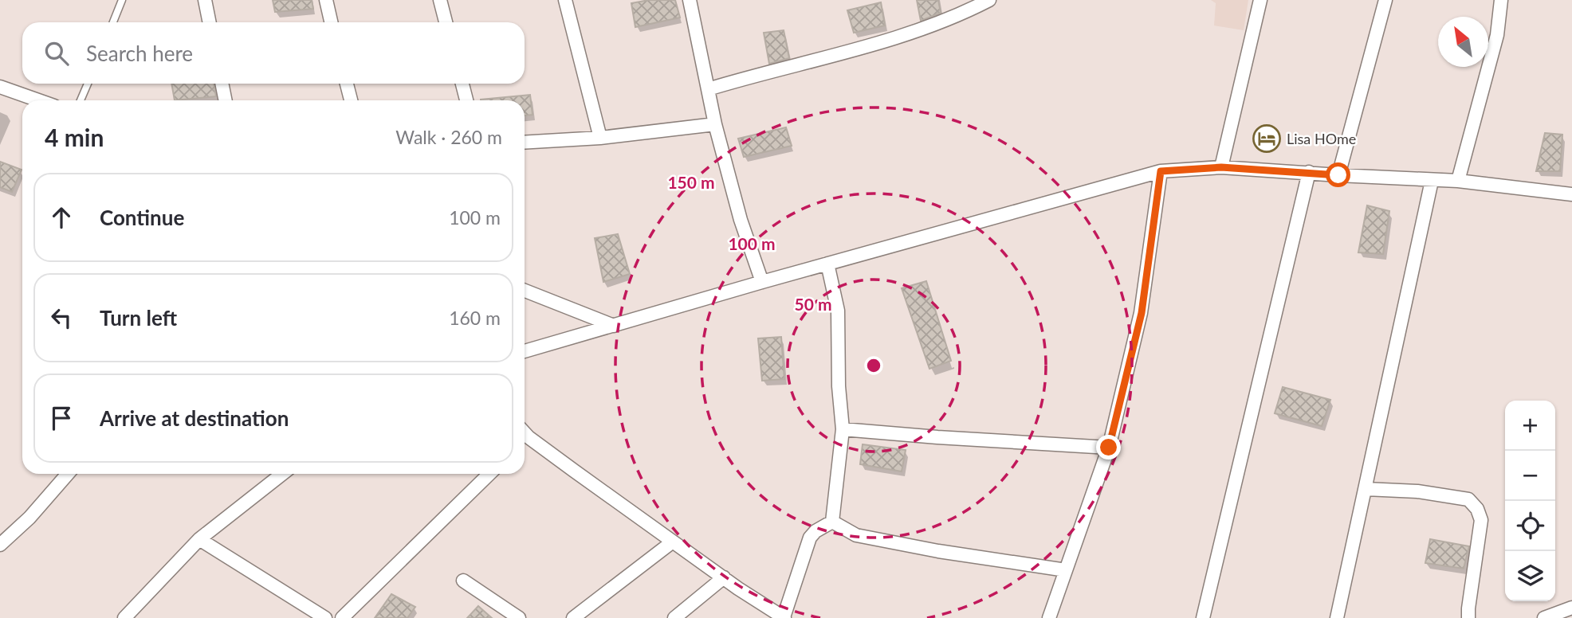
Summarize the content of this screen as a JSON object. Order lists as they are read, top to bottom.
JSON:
{
  "places": {
    "hotel": ["Lisa HOme"]
  },
  "north": "top left",
  "page": {
    "search": "Search here",
    "heading": ["4 min", "Walk · 260 m"],
    "list": [
      ["Continue", "100 m"],
      ["Turn left", "160 m"],
      "Arrive at destination"
    ],
    "map_buttons": ["+", "−"]
  },
  "rings": ["150 m", "100 m", "50 m"]
}
